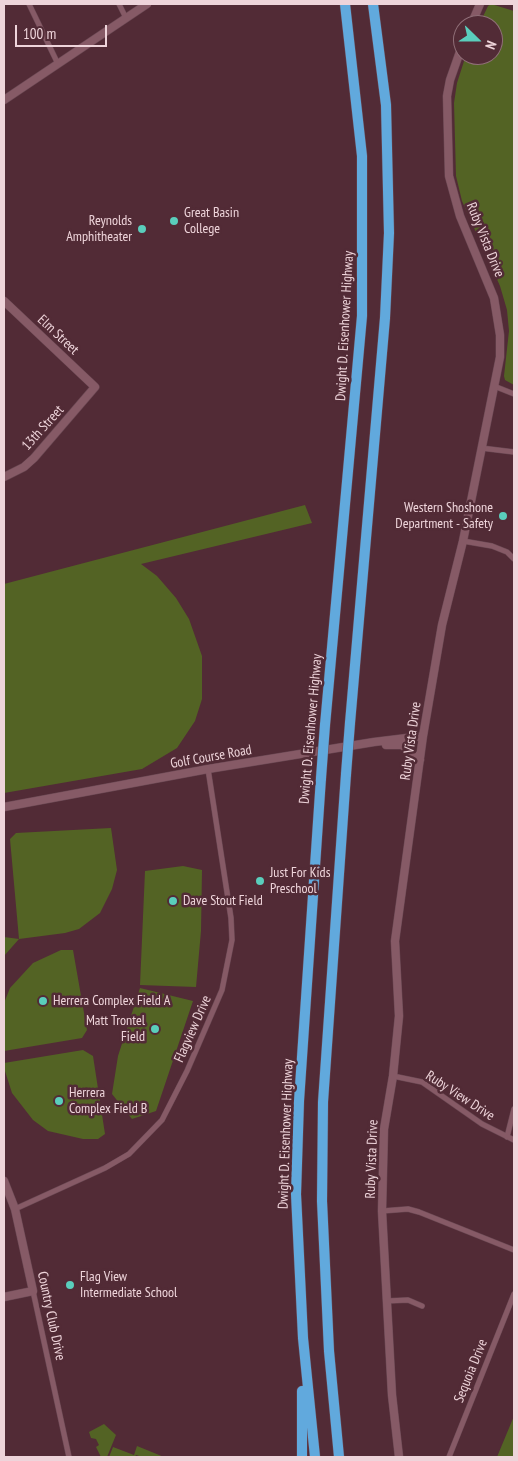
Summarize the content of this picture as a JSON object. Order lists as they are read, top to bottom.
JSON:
{
  "streets": {
    "highway": ["Dwight D. Eisenhower Highway"],
    "street": [
      "Ruby Vista Drive",
      "Elm Street",
      "13th Street",
      "Golf Course Road",
      "Flagview Drive",
      "Ruby View Drive",
      "Country Club Drive",
      "Sequoia Drive"
    ]
  },
  "crossings": [
    ["Ruby Vista Drive", "Golf Course Road"],
    ["Ruby Vista Drive", "Ruby View Drive"],
    ["Elm Street", "13th Street"],
    ["Golf Course Road", "Flagview Drive"],
    ["Flagview Drive", "Country Club Drive"]
  ],
  "places": [
    "Great Basin College",
    "Reynolds Amphitheater",
    "Western Shoshone Department - Safety",
    "Just For Kids Preschool",
    "Dave Stout Field",
    "Herrera Complex Field A",
    "Matt Trontel Field",
    "Herrera Complex Field B",
    "Flag View Intermediate School"
  ],
  "scale_bar": "100 m",
  "north": "right"
}
